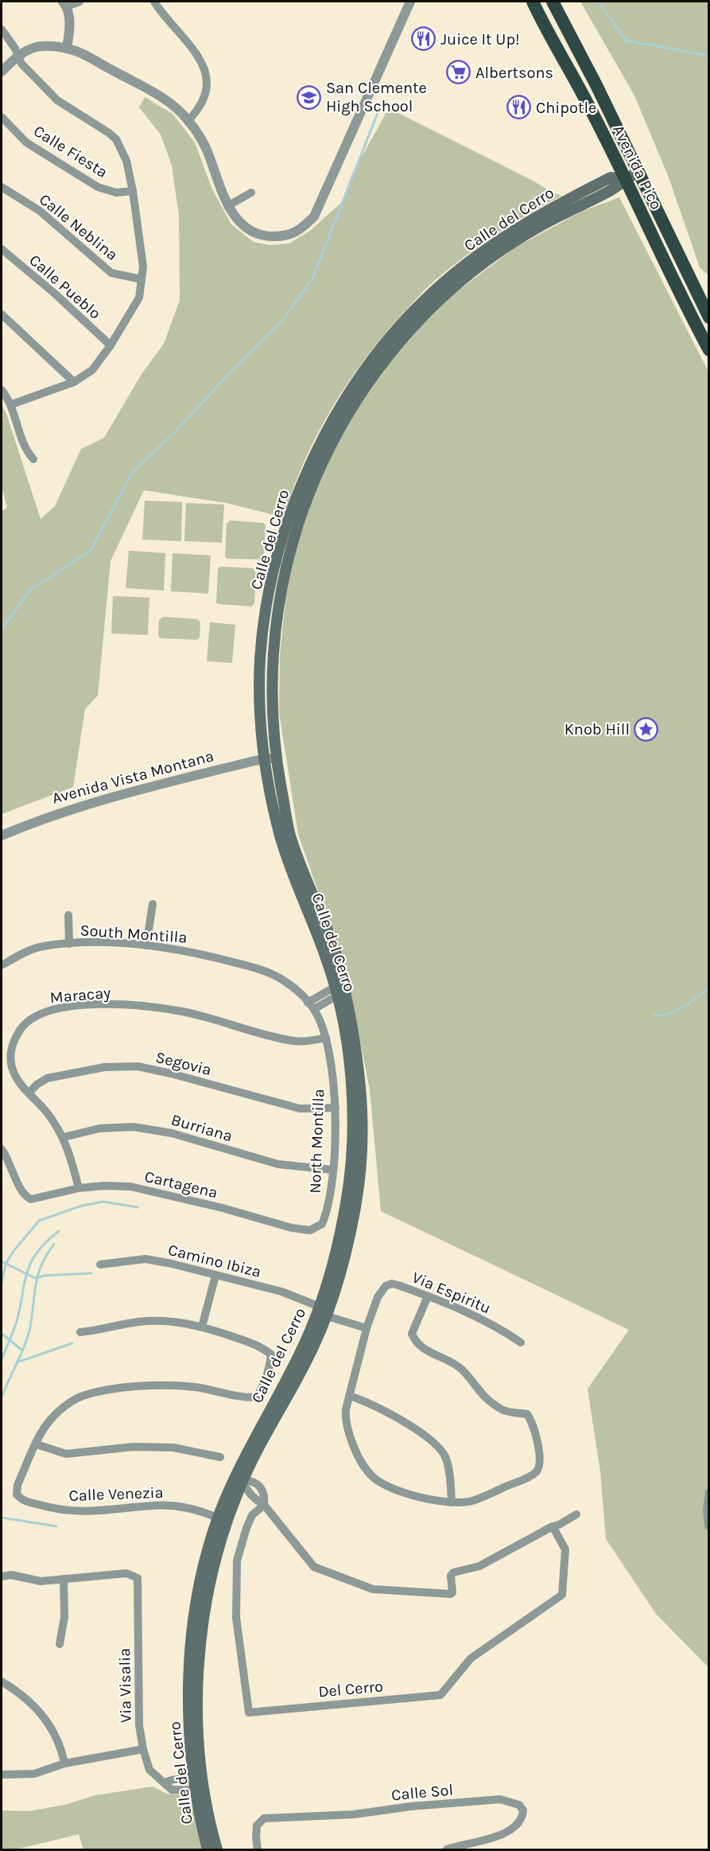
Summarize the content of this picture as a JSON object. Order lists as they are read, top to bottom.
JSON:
{
  "streets": {
    "highway": ["Avenida Pico"],
    "main road": ["Calle del Cerro"],
    "street": [
      "Calle Fiesta",
      "Calle Neblina",
      "Calle Pueblo",
      "Avenida Vista Montana",
      "South Montilla",
      "Maracay",
      "Segovia",
      "Burriana",
      "North Montilla",
      "Cartagena",
      "Camino Ibiza",
      "Via Espiritu",
      "Calle Venezia",
      "Via Visalia",
      "Del Cerro",
      "Calle Sol"
    ]
  },
  "crossings": [
    ["Avenida Pico", "Calle del Cerro"],
    ["Calle del Cerro", "Avenida Vista Montana"],
    ["Calle del Cerro", "Camino Ibiza"],
    ["Calle del Cerro", "Calle Venezia"],
    ["Calle del Cerro", "Via Visalia"],
    ["South Montilla", "North Montilla"],
    ["Maracay", "Segovia"],
    ["Maracay", "Burriana"],
    ["Maracay", "North Montilla"],
    ["Maracay", "Cartagena"],
    ["Segovia", "North Montilla"],
    ["Burriana", "North Montilla"],
    ["North Montilla", "Cartagena"],
    ["Camino Ibiza", "Via Espiritu"]
  ],
  "places": {
    "restaurant": ["Juice It Up!", "Chipotle"],
    "supermarket": ["Albertsons"],
    "school or university": ["San Clemente High School"],
    "place": ["Knob Hill"]
  }
}
